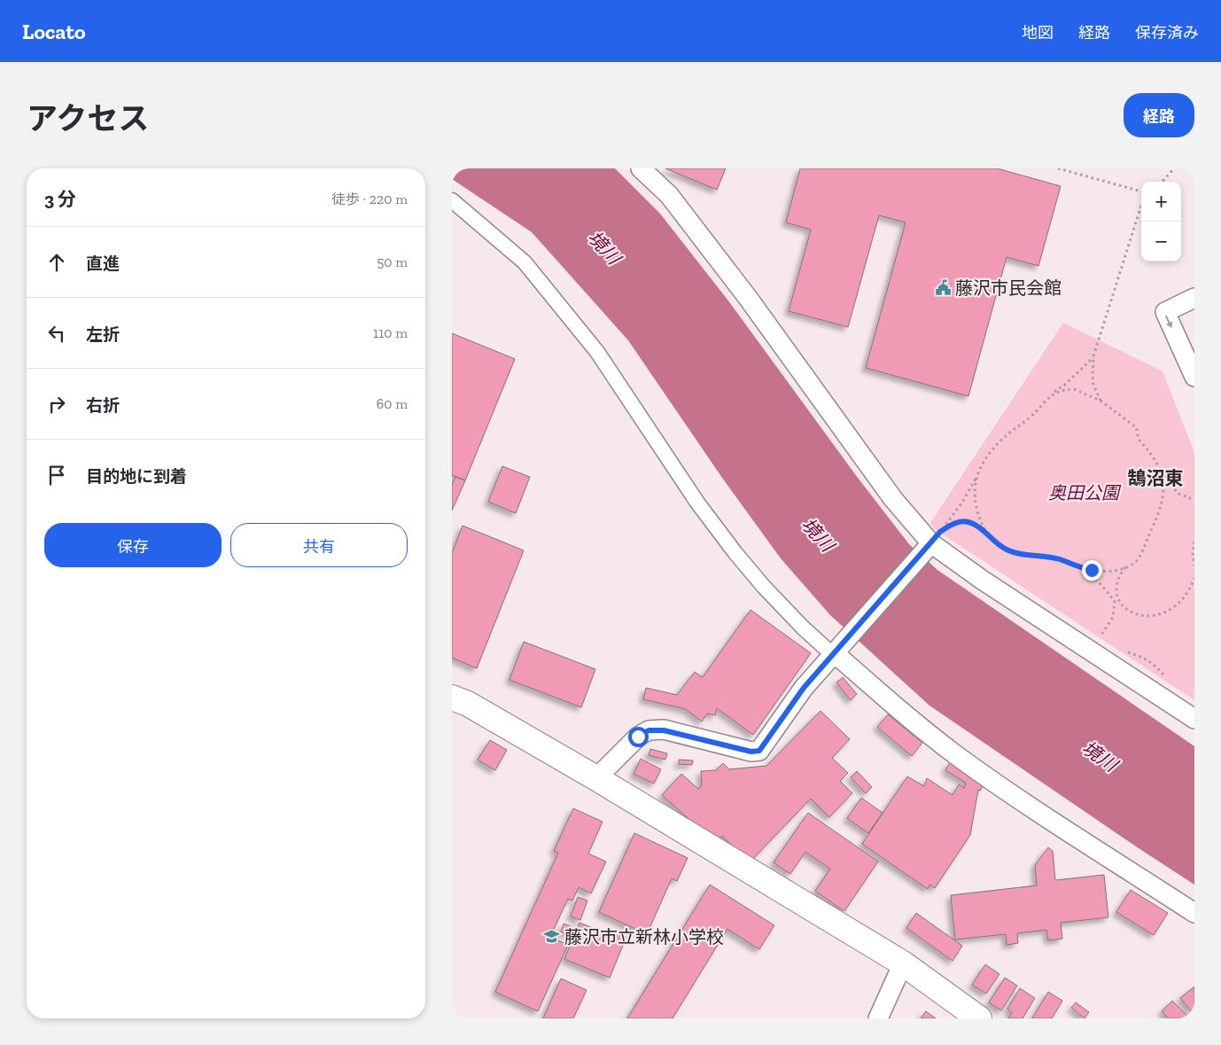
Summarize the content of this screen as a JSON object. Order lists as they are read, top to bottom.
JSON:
{
  "districts": ["鵠沼東"],
  "water": ["境川"],
  "parks": ["奥田公園"],
  "places": {
    "public building": ["藤沢市民会館"],
    "school or university": ["藤沢市立新林小学校"]
  },
  "page": {
    "header": "Locato",
    "nav": ["地図", "経路", "保存済み"],
    "title": "アクセス",
    "buttons": [
      "経路",
      ["保存", "共有"]
    ],
    "heading": ["3 分", "徒歩 · 220 m"],
    "map_buttons": ["+", "−"],
    "list": [
      ["直進", "50 m"],
      ["左折", "110 m"],
      ["右折", "60 m"],
      "目的地に到着"
    ]
  }
}
